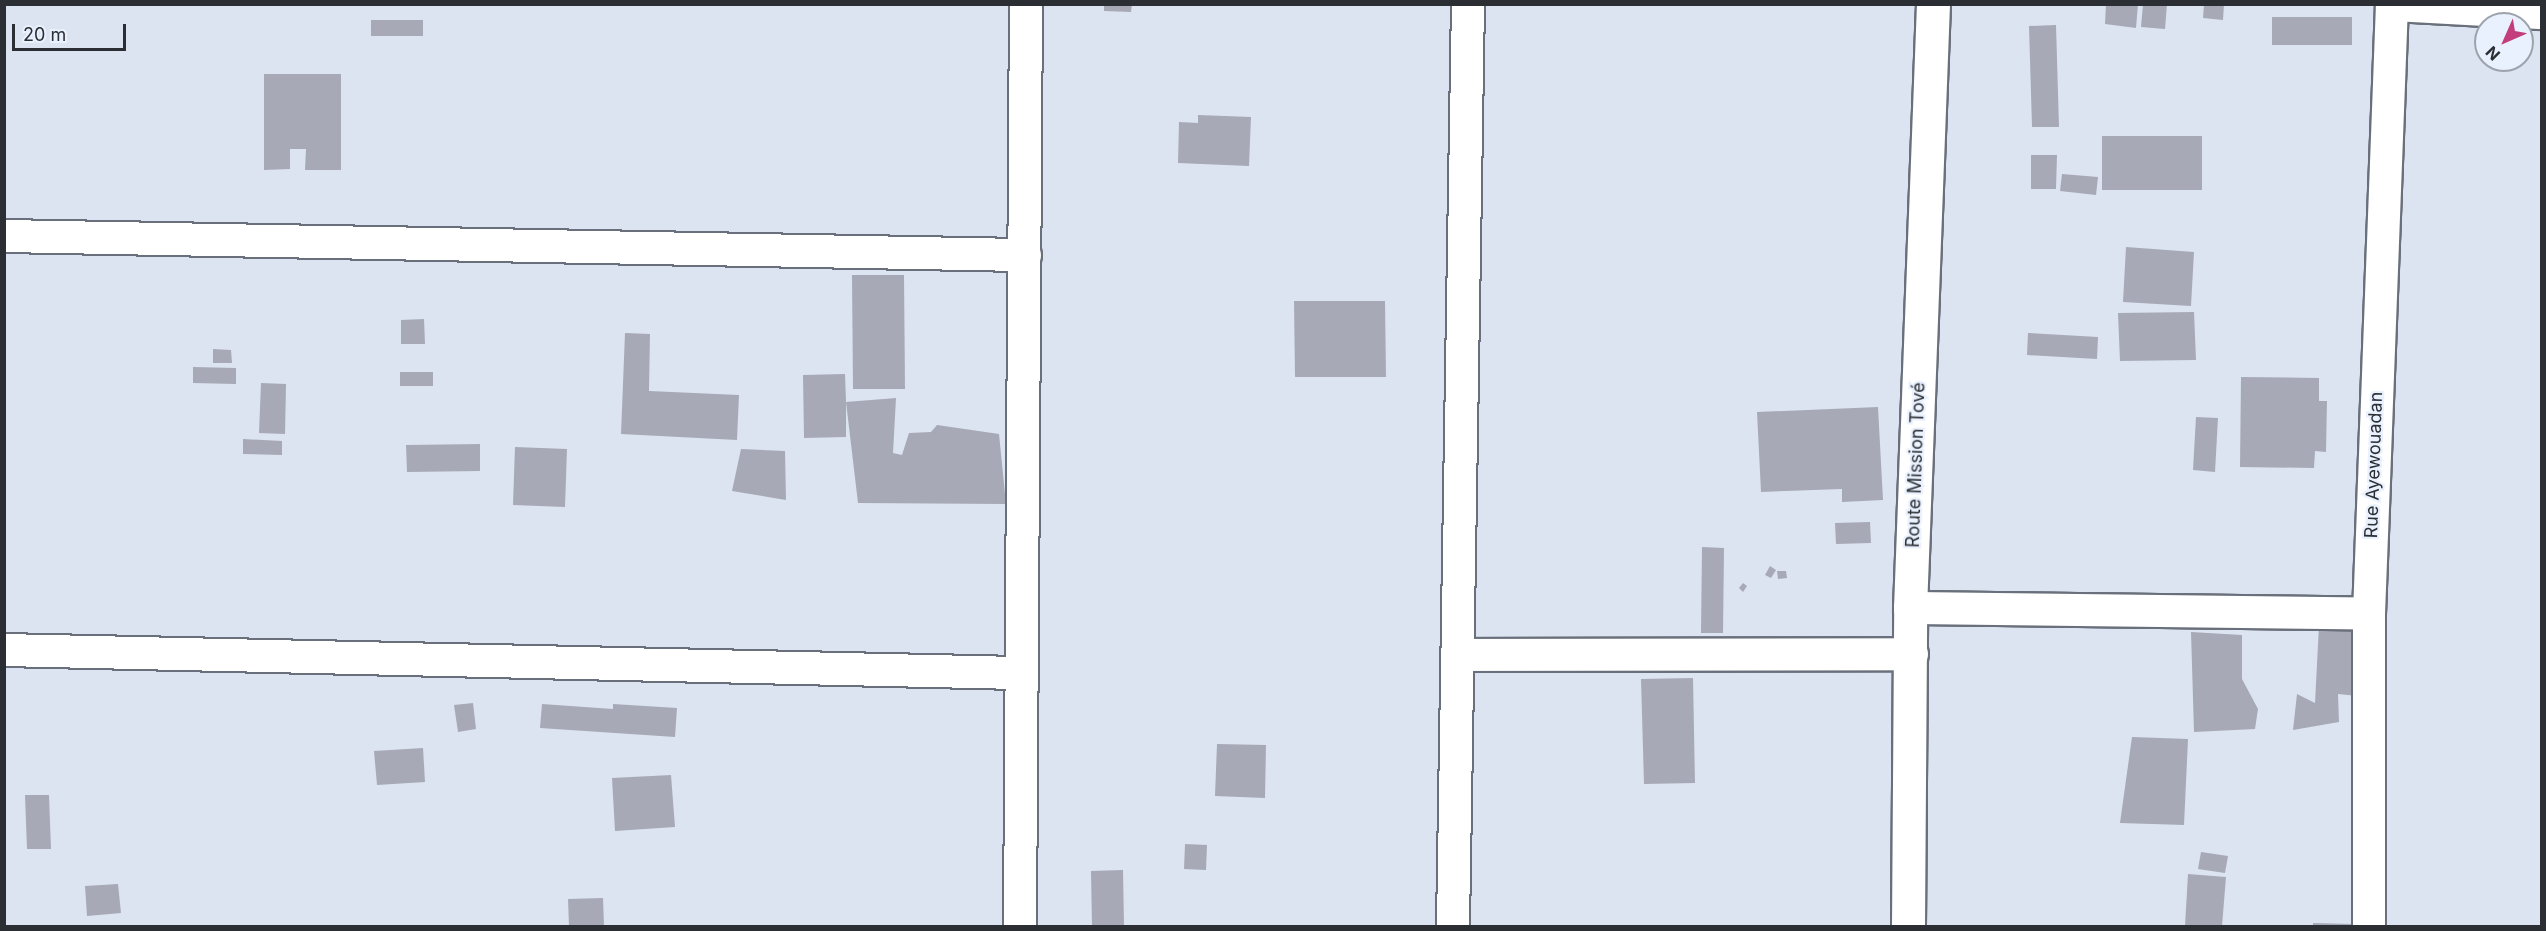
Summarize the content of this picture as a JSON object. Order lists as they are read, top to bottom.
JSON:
{
  "streets": {
    "street": ["Route Mission Tové", "Rue Ayewouadan"]
  },
  "scale_bar": "20 m",
  "north": "bottom left"
}
